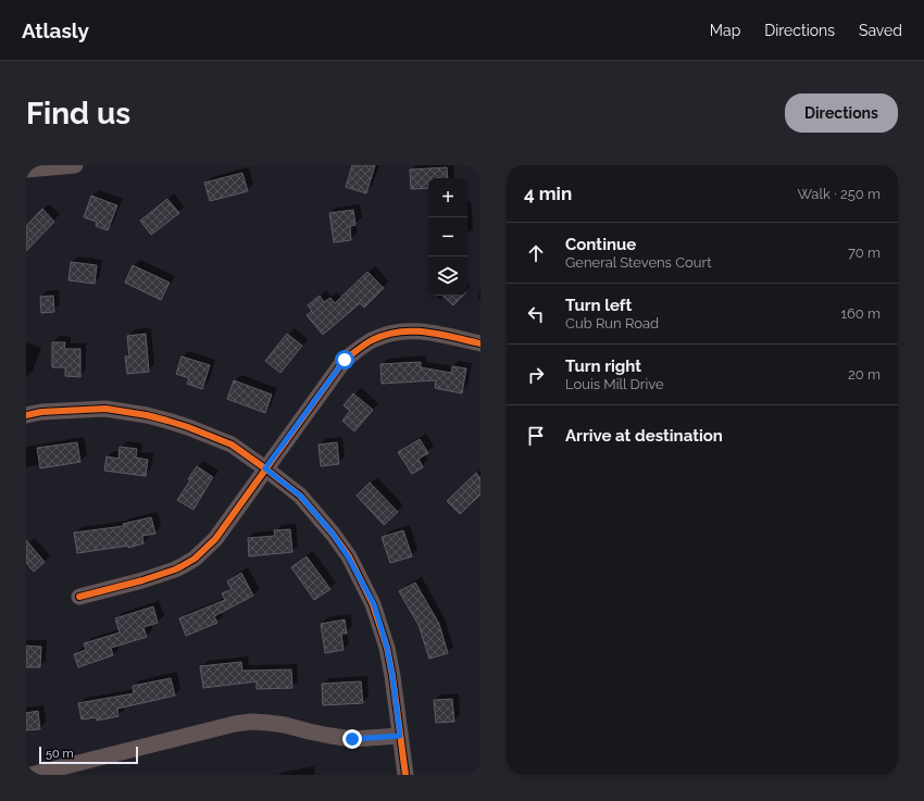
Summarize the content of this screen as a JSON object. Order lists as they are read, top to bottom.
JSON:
{
  "scale_bar": "50 m",
  "page": {
    "header": "Atlasly",
    "nav": ["Map", "Directions", "Saved"],
    "buttons": "Directions",
    "title": "Find us",
    "heading": ["4 min", "Walk · 250 m"],
    "map_buttons": ["+", "−"],
    "list": [
      ["Continue", "General Stevens Court", "70 m"],
      ["Turn left", "Cub Run Road", "160 m"],
      ["Turn right", "Louis Mill Drive", "20 m"],
      "Arrive at destination"
    ],
    "scale": "50 m"
  }
}
